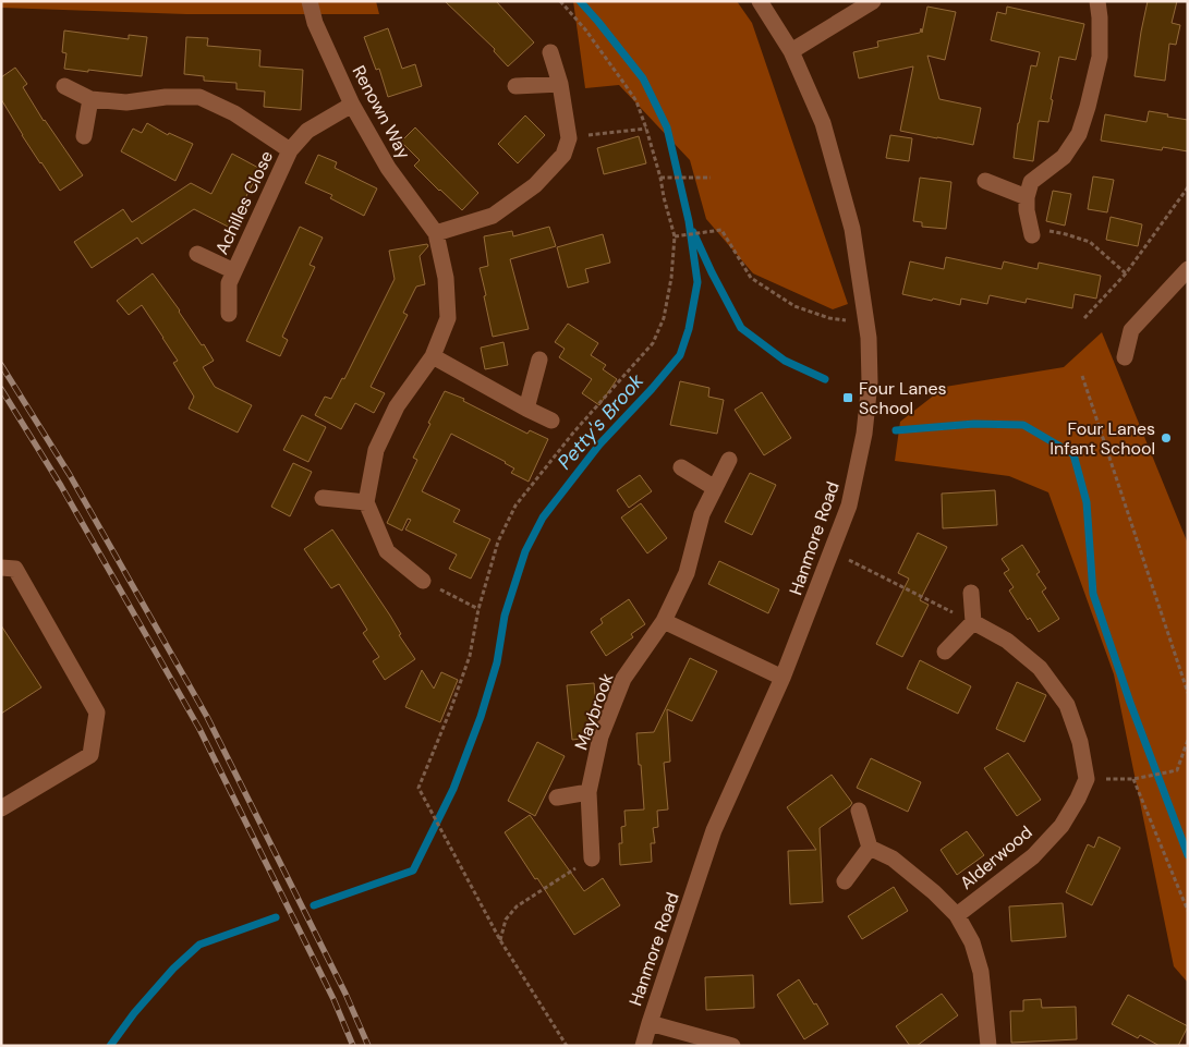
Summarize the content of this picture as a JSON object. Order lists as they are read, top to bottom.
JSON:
{
  "streets": {
    "street": [
      "Renown Way",
      "Achilles Close",
      "Hanmore Road",
      "Maybrook",
      "Alderwood"
    ]
  },
  "crossings": [
    ["Renown Way", "Achilles Close"]
  ],
  "water": ["Petty's Brook"],
  "places": {
    "transit": ["Four Lanes School"],
    "other": ["Four Lanes Infant School"]
  }
}
